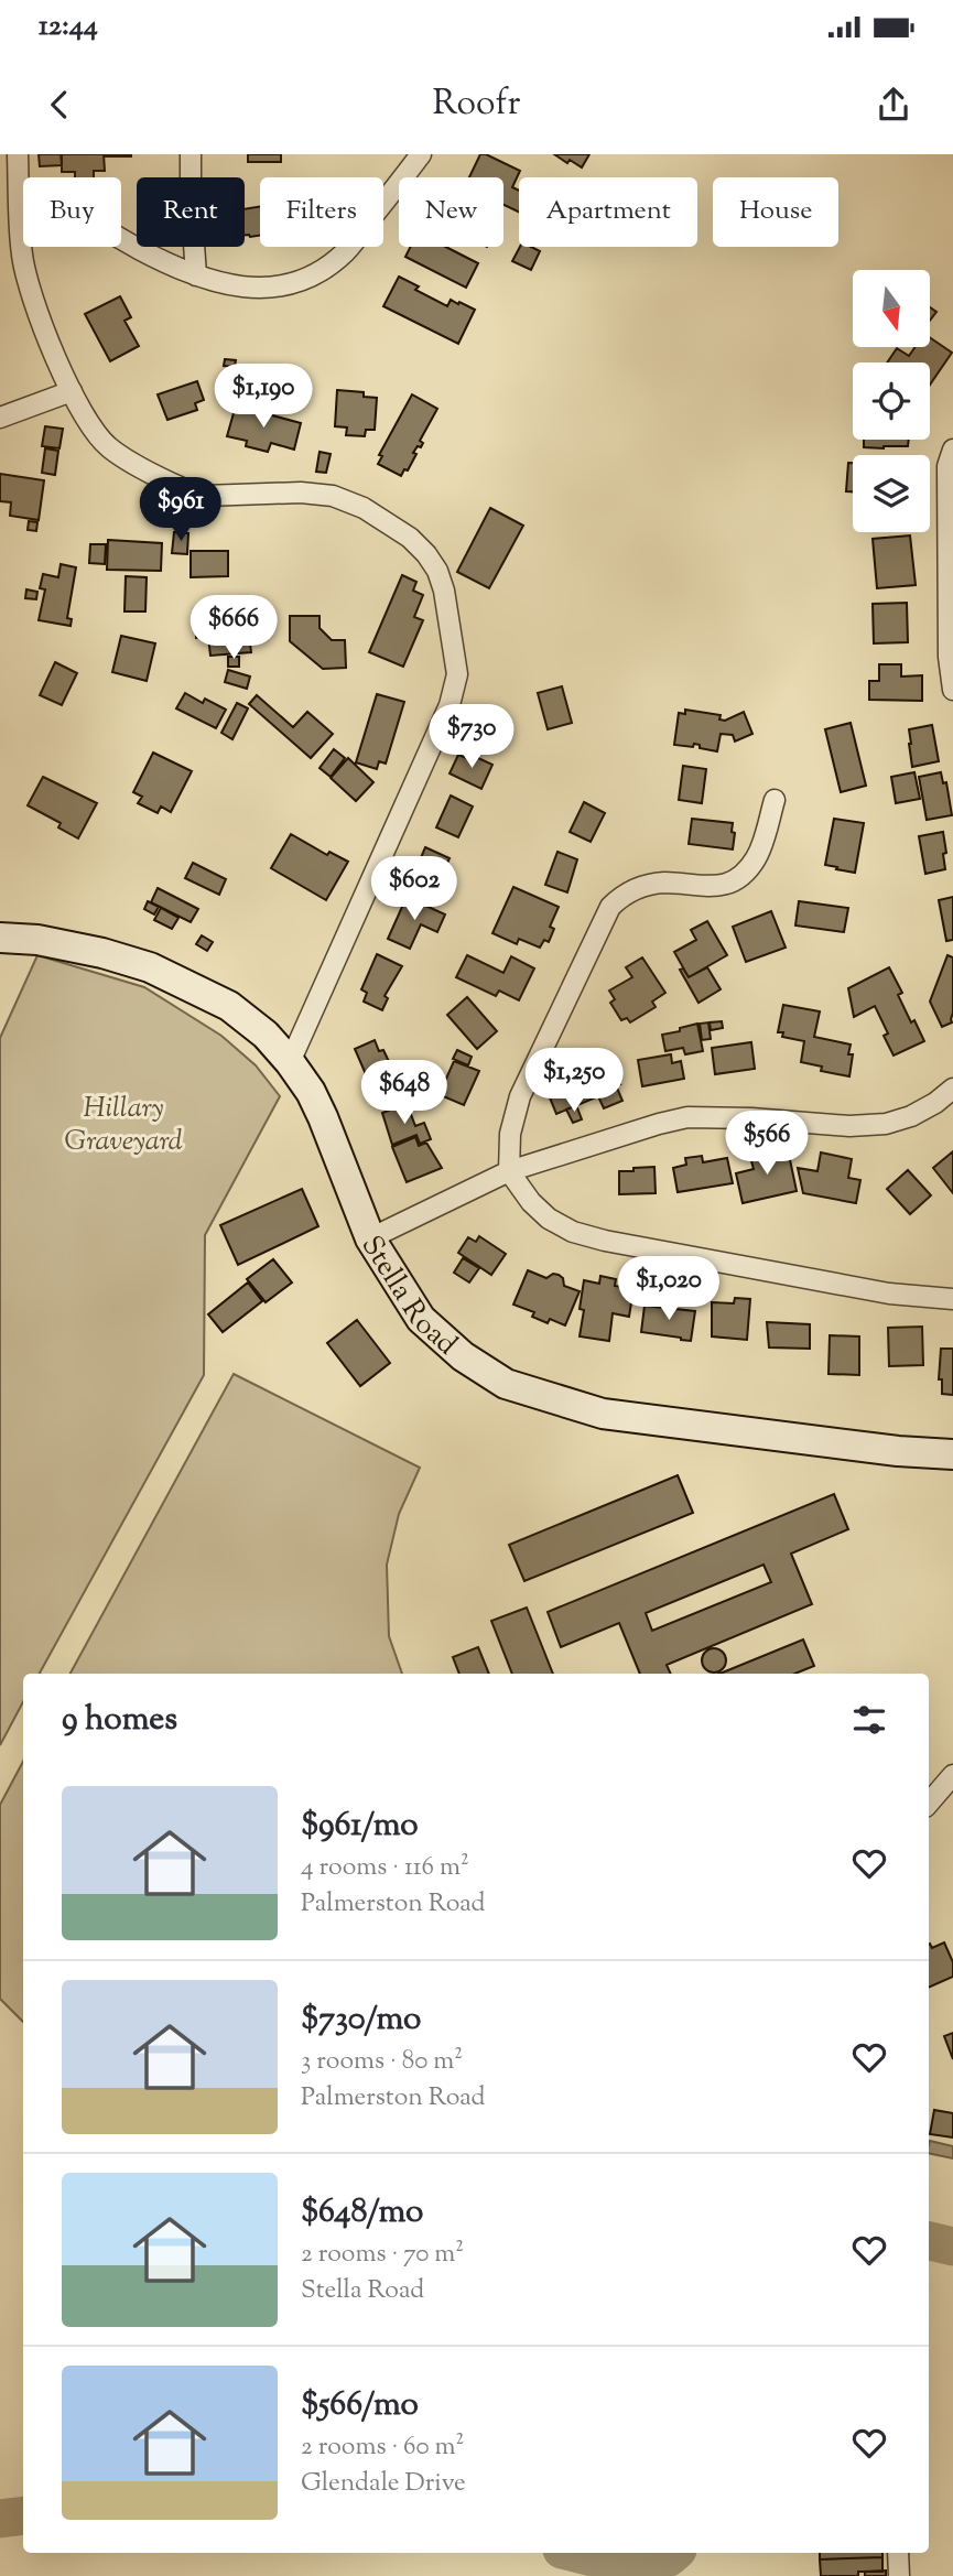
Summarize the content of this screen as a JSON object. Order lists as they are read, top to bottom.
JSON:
{
  "streets": {
    "main road": ["Stella Road"]
  },
  "parks": ["Hillary Graveyard"],
  "north": "bottom",
  "page": {
    "status": "12:44",
    "header": "Roofr",
    "chip": [
      "Buy",
      "Rent",
      "Filters",
      "New",
      "Apartment",
      "House"
    ],
    "price": [
      "$1,190",
      "$961",
      "$666",
      "$730",
      "$602",
      "$1,250",
      "$648",
      "$566",
      "$1,020"
    ],
    "heading": "9 homes",
    "list": [
      {
        "name": "$961/mo",
        "note": "4 rooms · 116 m² · Palmerston Road"
      },
      {
        "name": "$730/mo",
        "note": "3 rooms · 80 m² · Palmerston Road"
      },
      {
        "name": "$648/mo",
        "note": "2 rooms · 70 m² · Stella Road"
      },
      {
        "name": "$566/mo",
        "note": "2 rooms · 60 m² · Glendale Drive"
      }
    ]
  }
}
